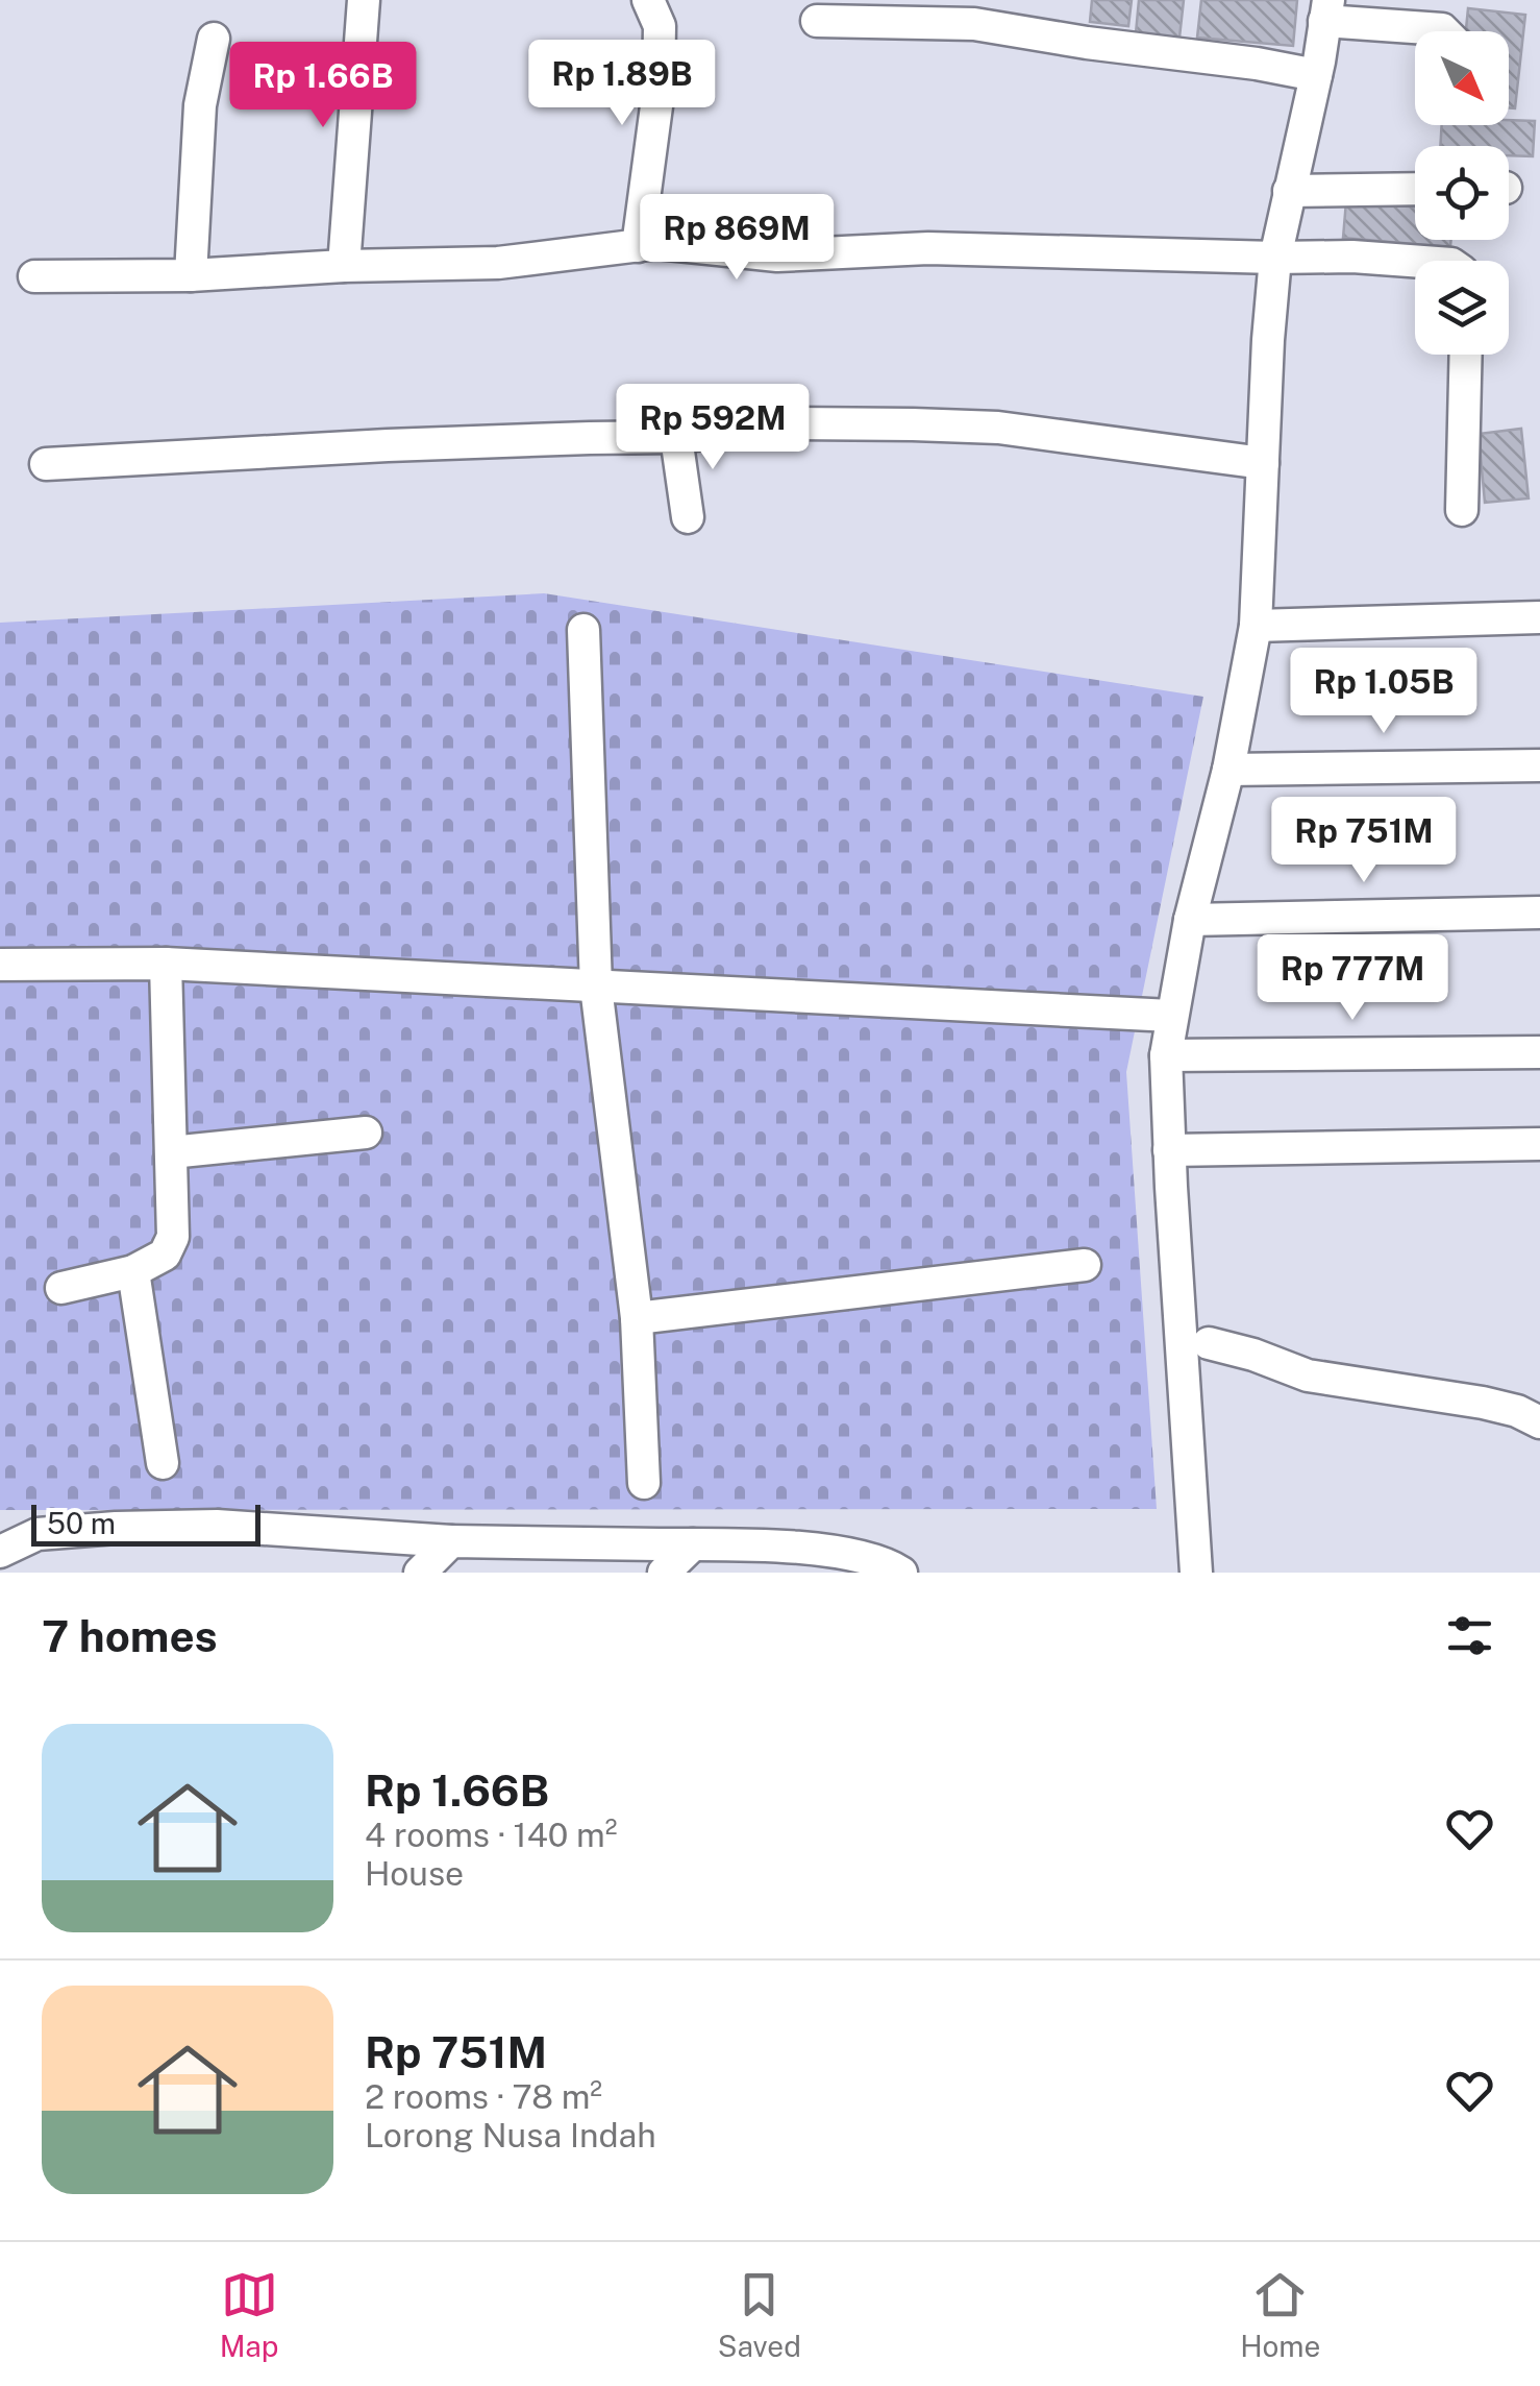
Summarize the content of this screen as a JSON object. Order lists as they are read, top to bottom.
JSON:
{
  "scale_bar": "50 m",
  "north": "bottom right",
  "page": {
    "price": [
      "Rp 1.89B",
      "Rp 1.66B",
      "Rp 869M",
      "Rp 592M",
      "Rp 1.05B",
      "Rp 751M",
      "Rp 777M"
    ],
    "scale": "50 m",
    "heading": "7 homes",
    "list": [
      {
        "name": "Rp 1.66B",
        "note": "4 rooms · 140 m² · House"
      },
      {
        "name": "Rp 751M",
        "note": "2 rooms · 78 m² · Lorong Nusa Indah"
      }
    ],
    "tabs": ["Map", "Saved", "Home"]
  }
}
